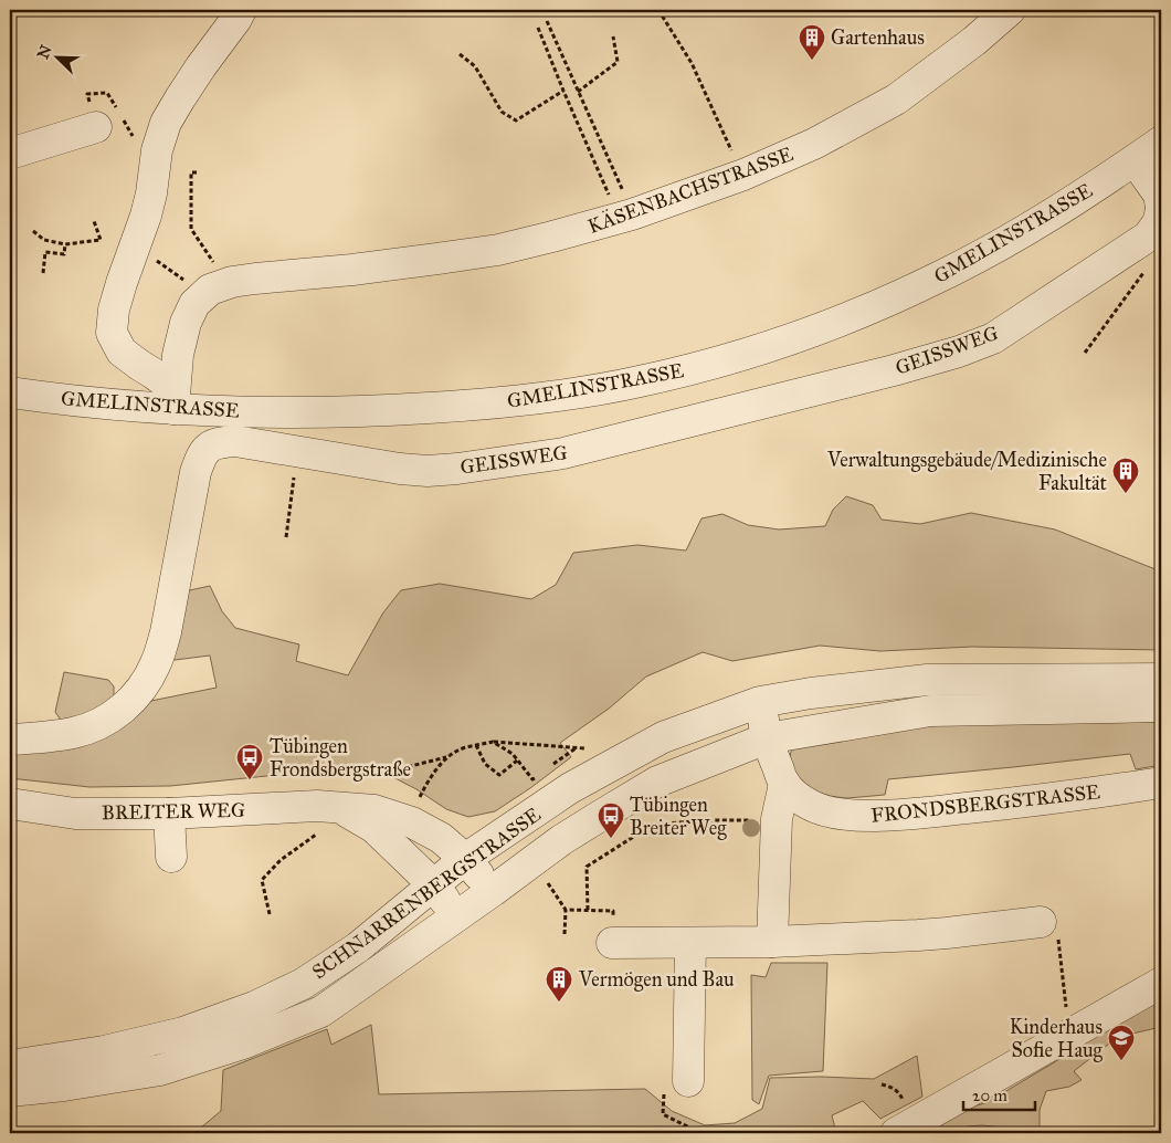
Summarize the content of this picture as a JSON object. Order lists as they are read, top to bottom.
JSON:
{
  "streets": {
    "street": [
      "KÄSENBACHSTRASSE",
      "GMELINSTRASSE",
      "GEISSWEG",
      "FRONDSBERGSTRASSE",
      "BREITER WEG",
      "SCHNARRENBERGSTRASSE"
    ]
  },
  "crossings": [
    ["KÄSENBACHSTRASSE", "GMELINSTRASSE"],
    ["GMELINSTRASSE", "GEISSWEG"],
    ["FRONDSBERGSTRASSE", "SCHNARRENBERGSTRASSE"],
    ["BREITER WEG", "SCHNARRENBERGSTRASSE"]
  ],
  "places": {
    "building": ["Gartenhaus", "Verwaltungsgebäude/Medizinische Fakultät", "Vermögen und Bau"],
    "bus stop": ["Tübingen Frondsbergstraße", "Tübingen Breiter Weg"],
    "school or university": ["Kinderhaus Sofie Haug"]
  },
  "scale_bar": "20 m",
  "north": "top left"
}
